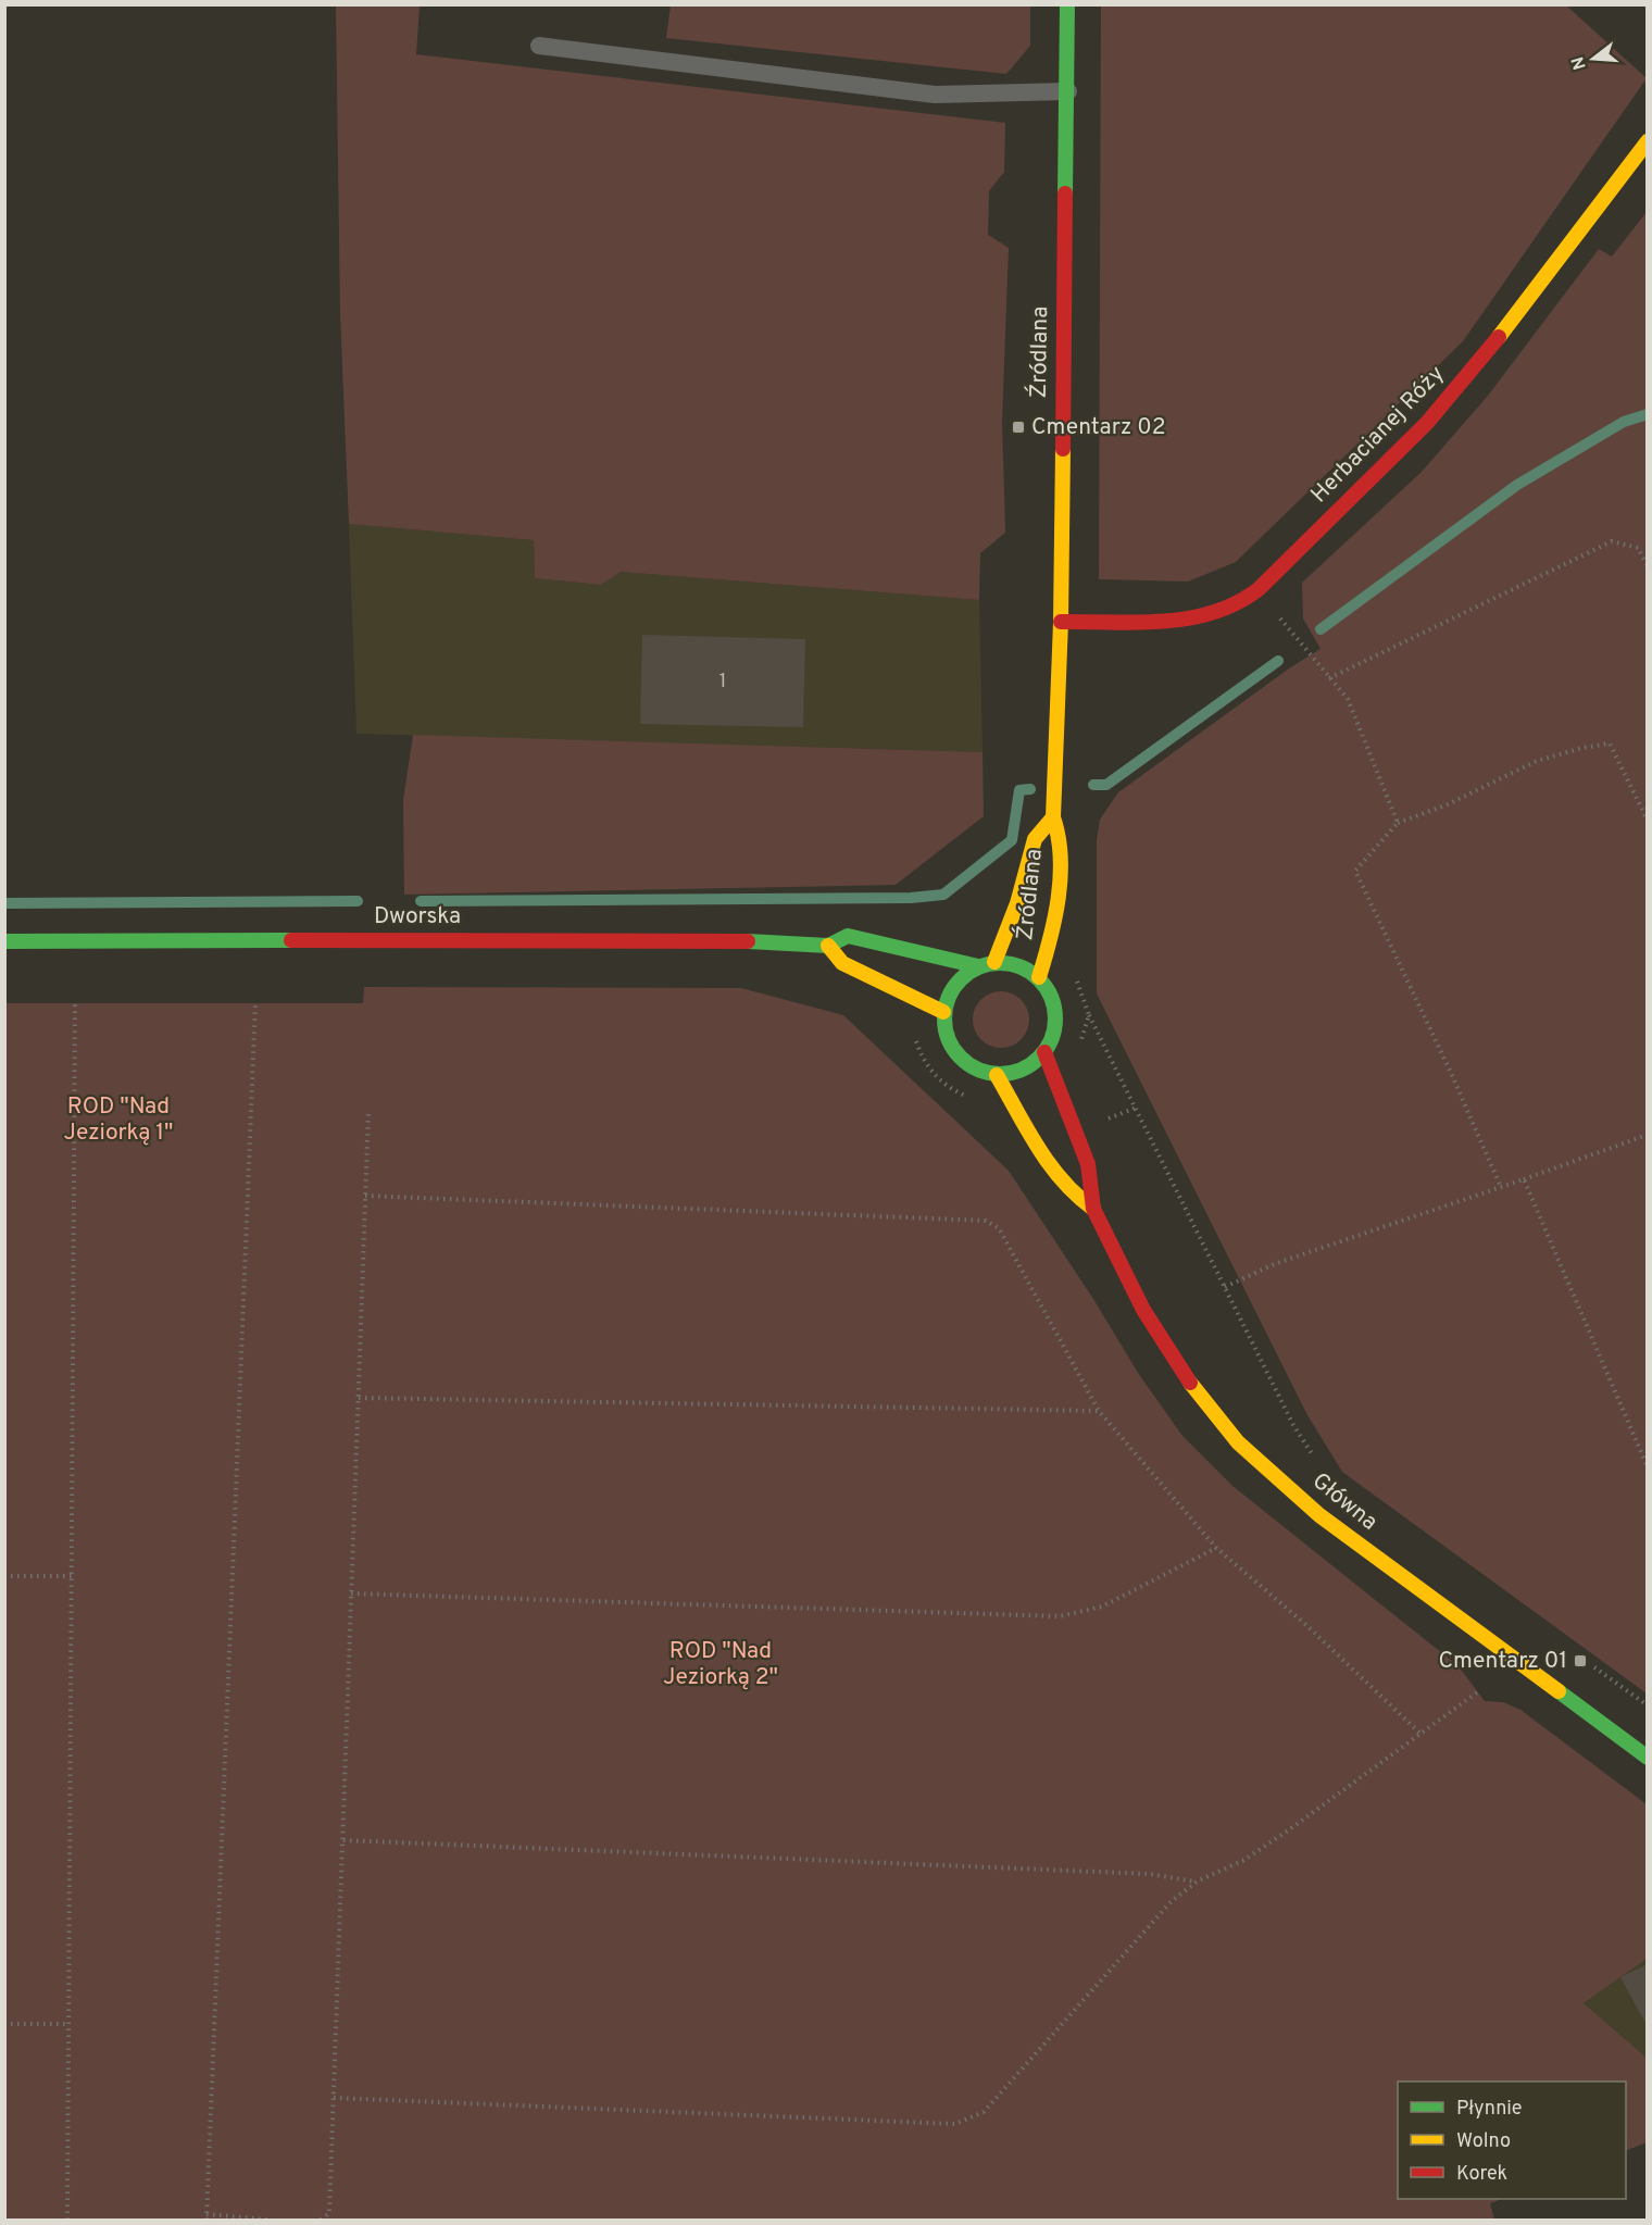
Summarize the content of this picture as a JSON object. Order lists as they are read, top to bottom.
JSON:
{
  "streets": {
    "main road": [
      "Źródlana",
      "Herbacianej Róży",
      "Dworska",
      "Główna"
    ]
  },
  "crossings": [
    ["Źródlana", "Herbacianej Róży"],
    ["Źródlana", "Dworska"],
    ["Źródlana", "Główna"],
    ["Dworska", "Główna"]
  ],
  "parks": ["ROD \"Nad Jeziorką 1\"", "ROD \"Nad Jeziorką 2\""],
  "places": {
    "transit": ["Cmentarz 02", "Cmentarz 01"]
  },
  "house_numbers": ["1"],
  "legend": ["Płynnie", "Wolno", "Korek"],
  "north": "left"
}
